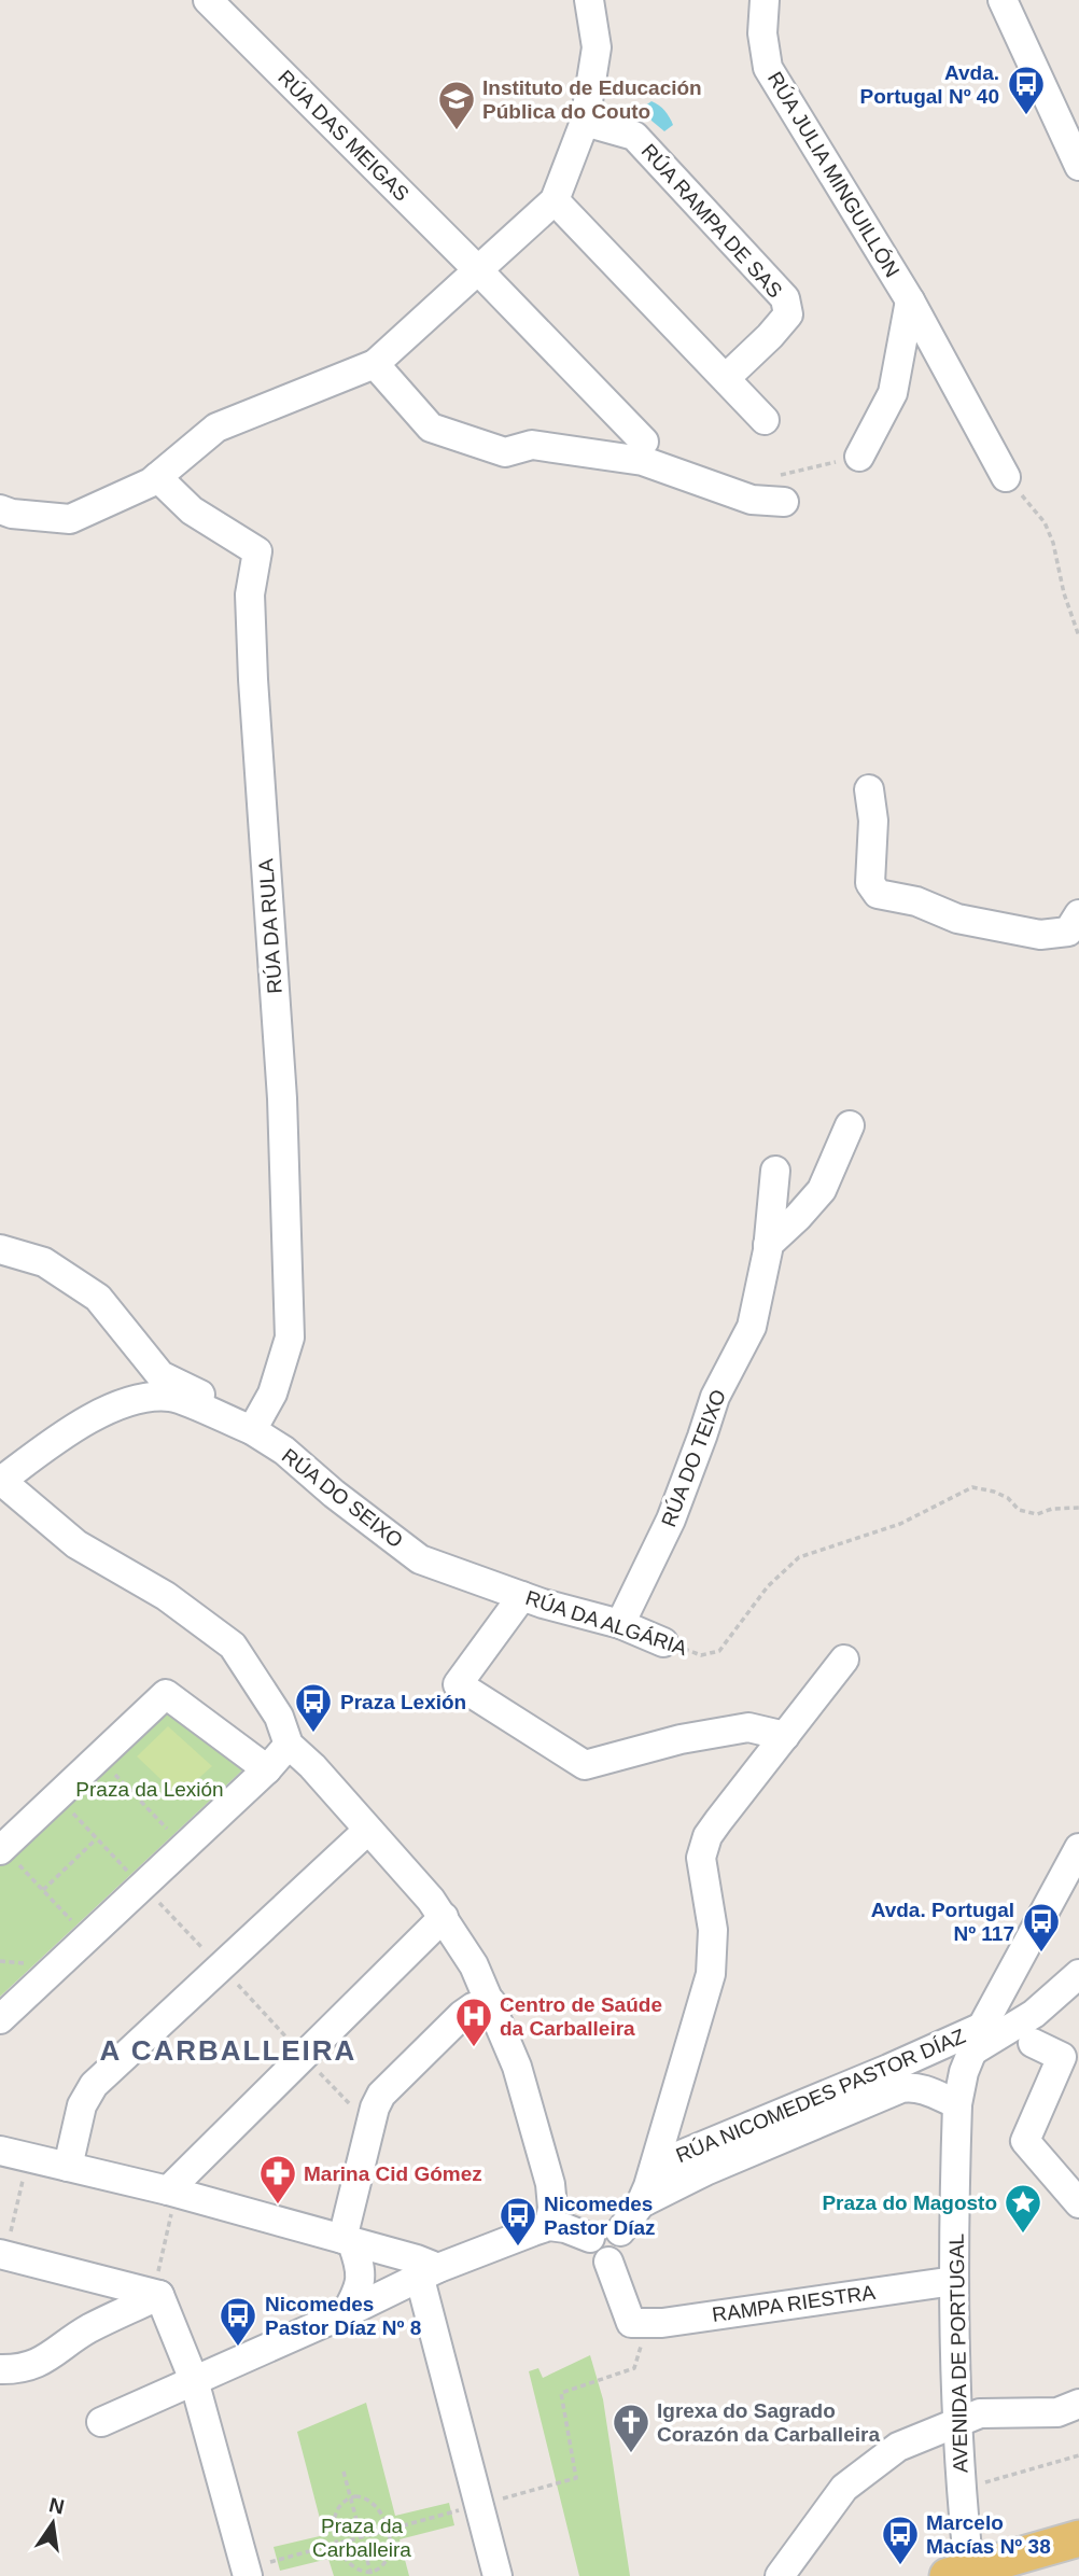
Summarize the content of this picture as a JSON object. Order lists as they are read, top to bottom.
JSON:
{
  "streets": {
    "street": [
      "RÚA DAS MEIGAS",
      "RÚA JULIA MINGUILLÓN",
      "RÚA RAMPA DE SAS",
      "RÚA DA RULA",
      "RÚA DO TEIXO",
      "RÚA DO SEIXO",
      "RÚA DA ALGÁRIA",
      "RÚA NICOMEDES PASTOR DÍAZ",
      "RAMPA RIESTRA",
      "AVENIDA DE PORTUGAL"
    ]
  },
  "crossings": [
    ["RÚA DA RULA", "RÚA DO SEIXO"],
    ["RÚA DO TEIXO", "RÚA DA ALGÁRIA"],
    ["RÚA DO SEIXO", "RÚA DA ALGÁRIA"],
    ["RÚA NICOMEDES PASTOR DÍAZ", "AVENIDA DE PORTUGAL"],
    ["RAMPA RIESTRA", "AVENIDA DE PORTUGAL"]
  ],
  "districts": ["A CARBALLEIRA"],
  "parks": ["Praza da Lexión", "Praza da Carballeira"],
  "places": {
    "bus stop": [
      "Avda. Portugal Nº 40",
      "Praza Lexión",
      "Avda. Portugal Nº 117",
      "Nicomedes Pastor Díaz",
      "Nicomedes Pastor Díaz Nº 8",
      "Marcelo Macías Nº 38"
    ],
    "school or university": ["Instituto de Educación Pública do Couto"],
    "hospital": ["Centro de Saúde da Carballeira"],
    "pharmacy": ["Marina Cid Gómez"],
    "place": ["Praza do Magosto"],
    "church": ["Igrexa do Sagrado Corazón da Carballeira"]
  },
  "north": "top"
}
